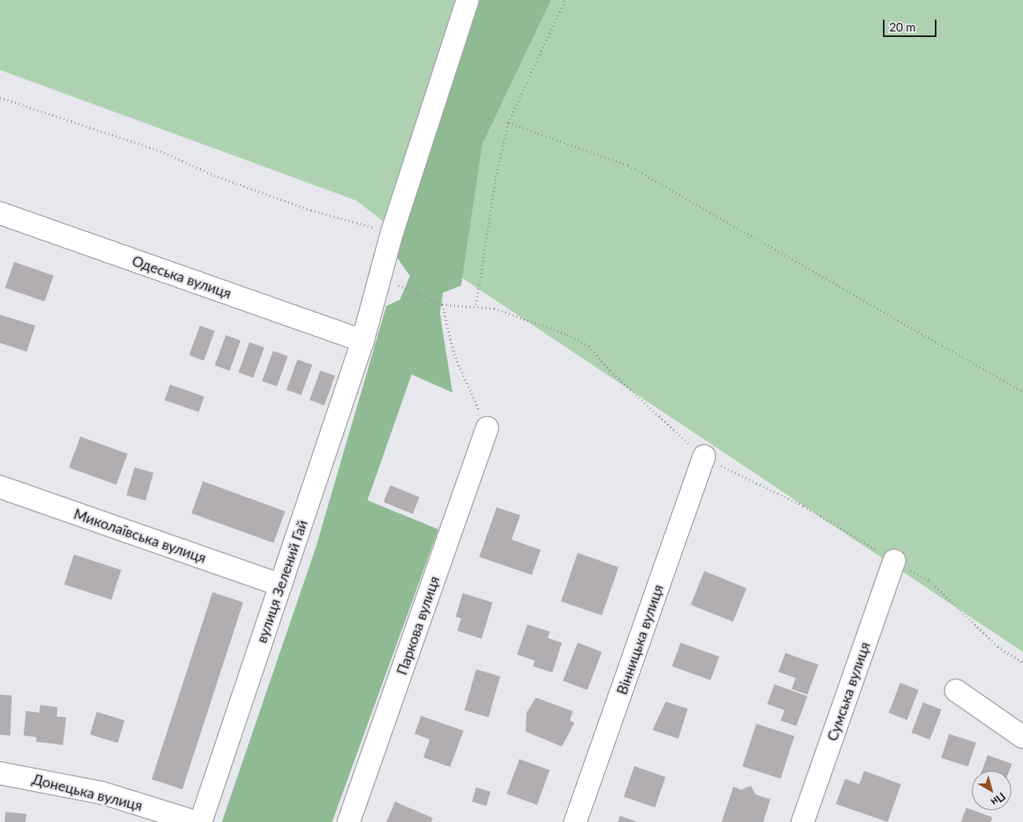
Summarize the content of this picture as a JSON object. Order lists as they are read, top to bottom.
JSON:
{
  "streets": {
    "street": [
      "Одеська вулиця",
      "Миколаївська вулиця",
      "вулиця Зелений Гай",
      "Паркова вулиця",
      "Вінницька вулиця",
      "Сумська вулиця",
      "Донецька вулиця"
    ]
  },
  "crossings": [
    ["Одеська вулиця", "вулиця Зелений Гай"],
    ["Миколаївська вулиця", "вулиця Зелений Гай"]
  ],
  "scale_bar": "20 m",
  "north": "bottom right"
}
